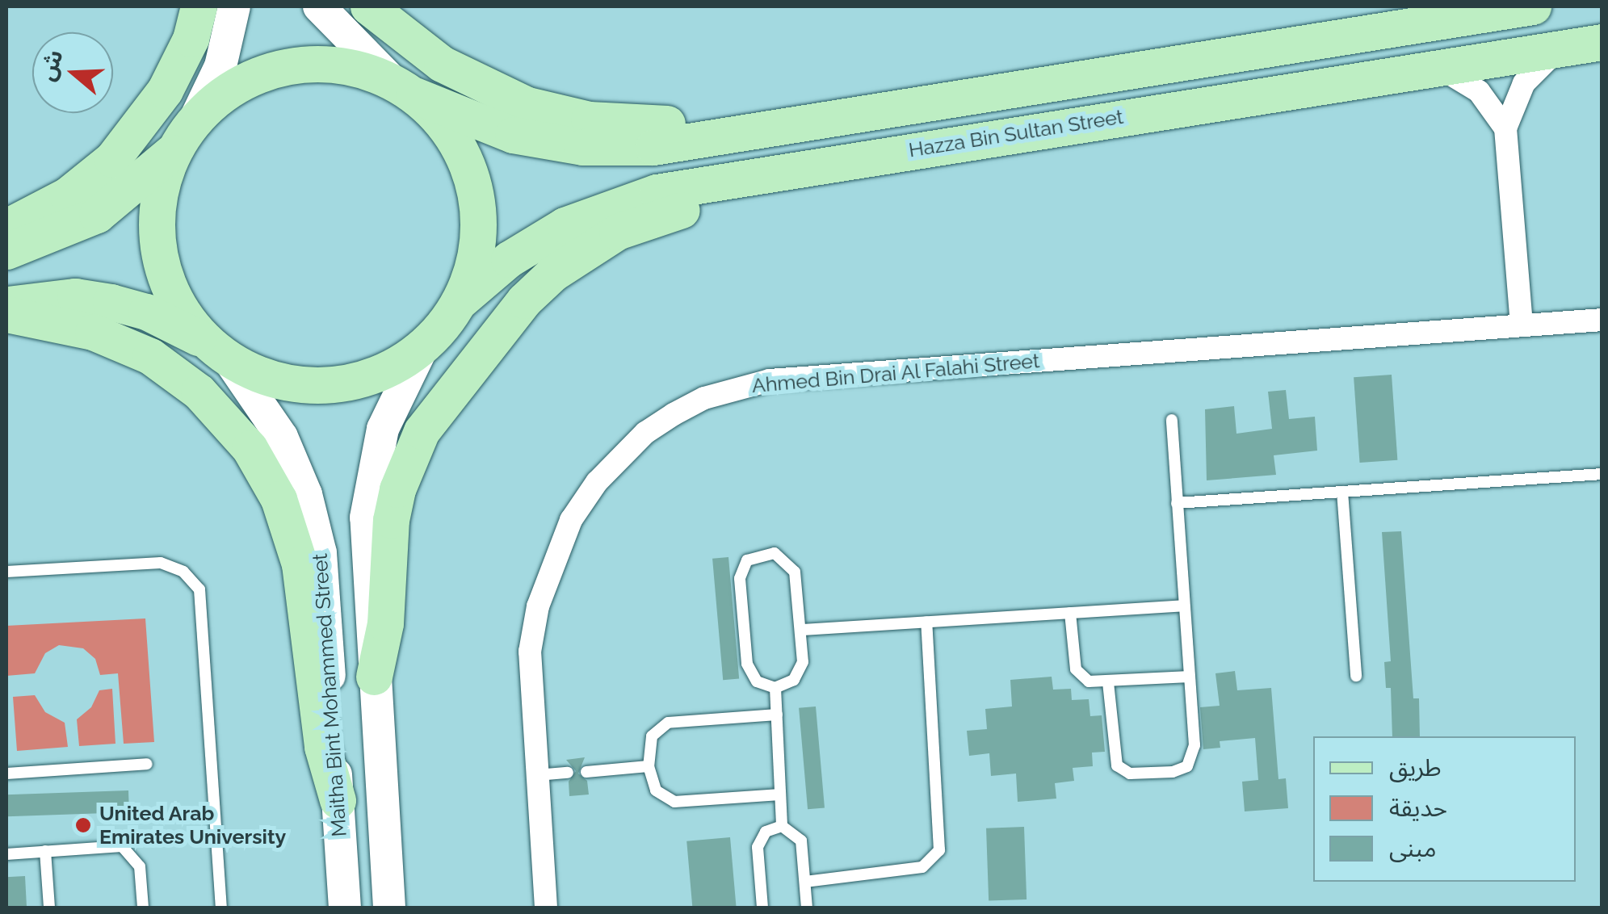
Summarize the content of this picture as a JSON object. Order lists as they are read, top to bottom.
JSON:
{
  "streets": {
    "main road": ["Hazza Bin Sultan Street", "Maitha Bint Mohammed Street"],
    "street": ["Ahmed Bin Drai Al Falahi Street"]
  },
  "places": ["United Arab Emirates University"],
  "legend": ["طريق", "حديقة", "مبنى"],
  "north": "left"
}
